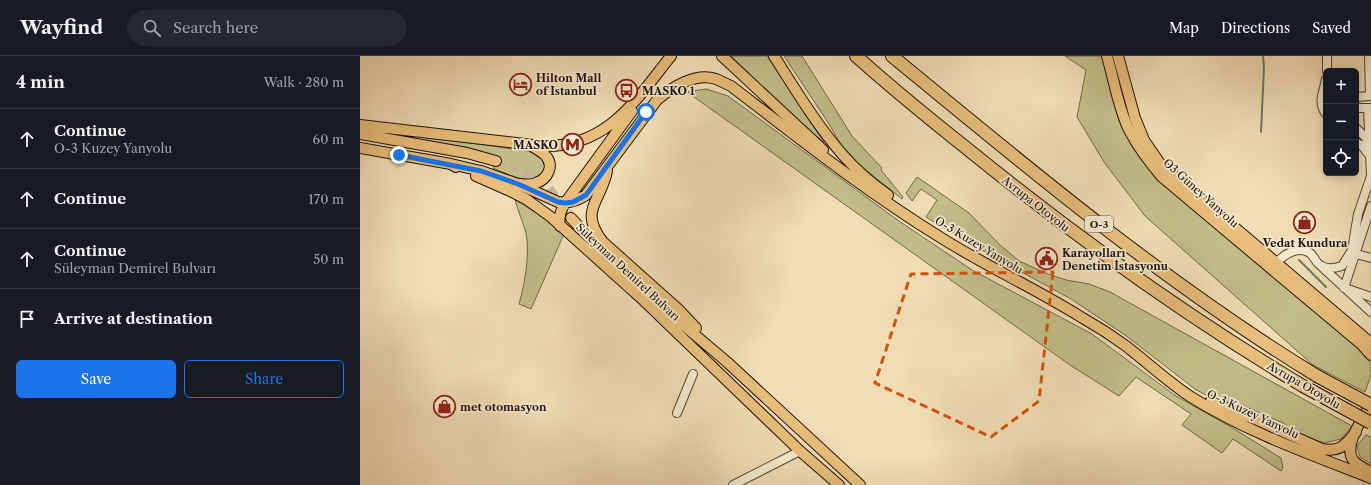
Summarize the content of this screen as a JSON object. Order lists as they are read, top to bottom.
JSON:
{
  "streets": {
    "highway": ["Avrupa Otoyolu", "O-3"],
    "main road": ["O3 Güney Yanyolu", "O-3 Kuzey Yanyolu", "Süleyman Demirel Bulvarı"]
  },
  "places": {
    "hotel": ["Hilton Mall of Istanbul"],
    "bus stop": ["MASKO 1"],
    "metro station": ["MASKO"],
    "shop": ["Vedat Kundura", "met otomasyon"],
    "public building": ["Karayolları Denetim İstasyonu"]
  },
  "page": {
    "header": "Wayfind",
    "search": "Search here",
    "nav": ["Map", "Directions", "Saved"],
    "heading": ["4 min", "Walk · 280 m"],
    "map_buttons": ["+", "−"],
    "list": [
      ["Continue", "O-3 Kuzey Yanyolu", "60 m"],
      ["Continue", "170 m"],
      ["Continue", "Süleyman Demirel Bulvarı", "50 m"],
      "Arrive at destination"
    ],
    "buttons": ["Save", "Share"]
  }
}
